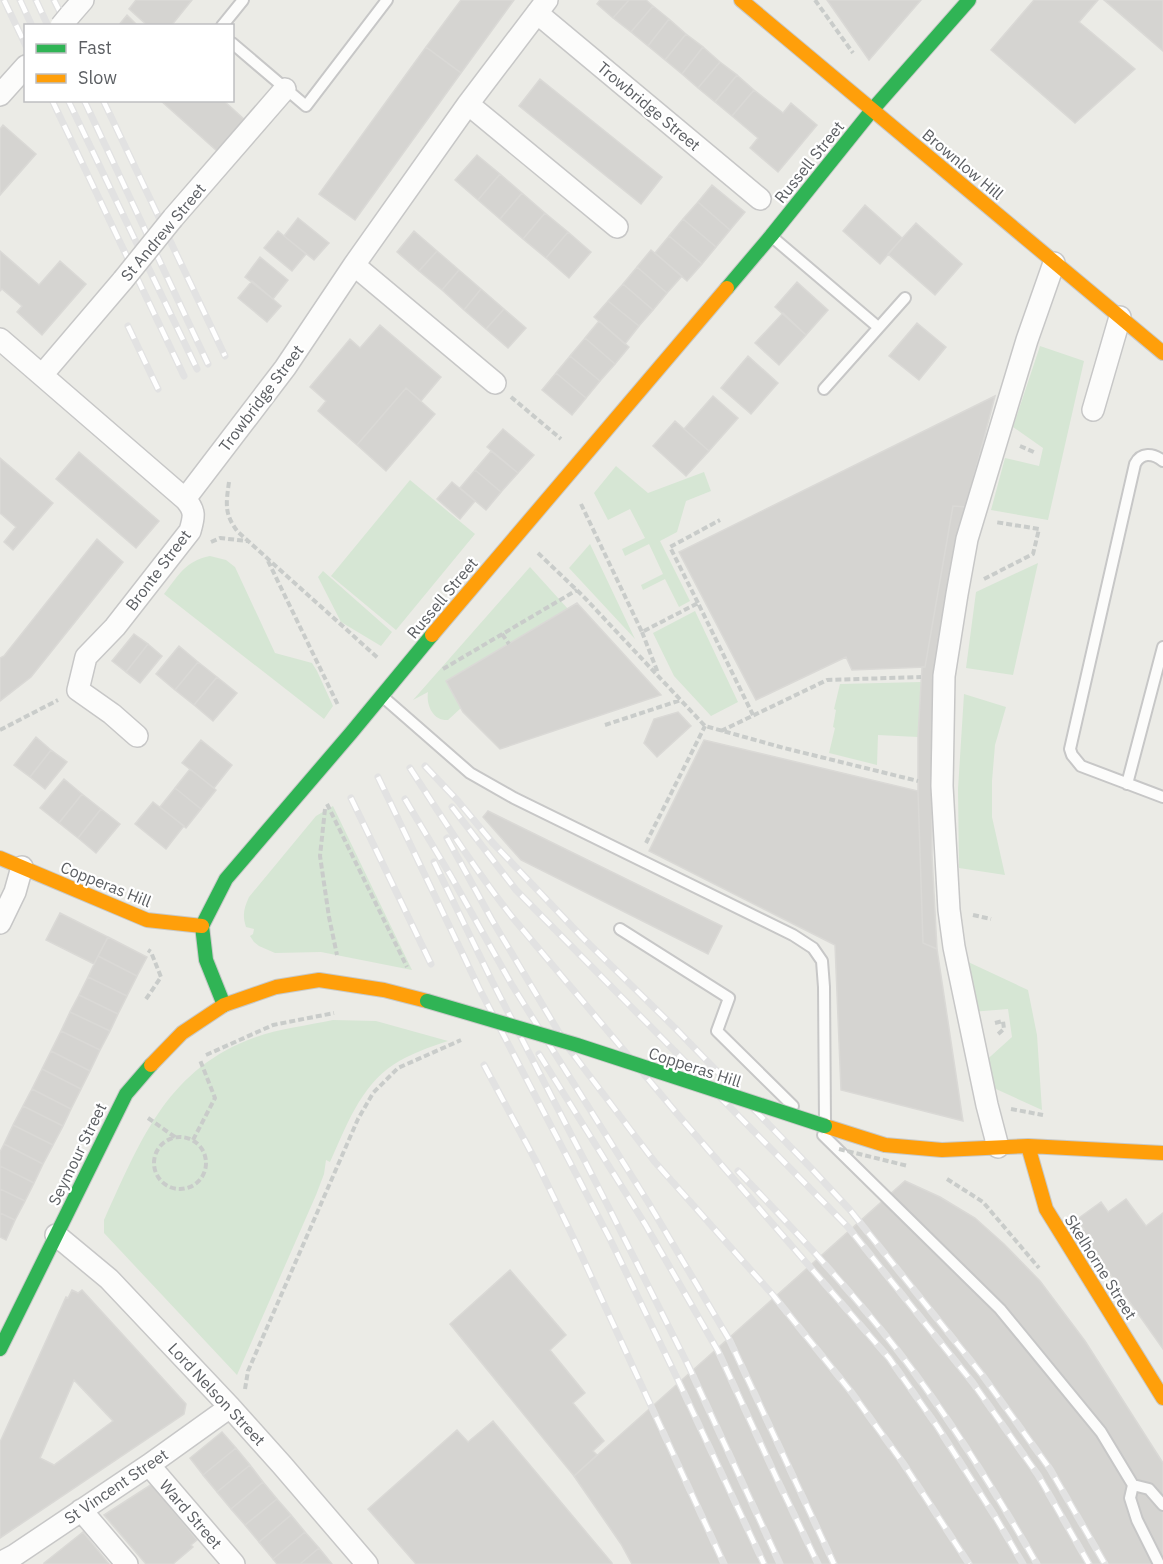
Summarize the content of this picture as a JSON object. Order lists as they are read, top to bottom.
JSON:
{
  "streets": {
    "street": [
      "Trowbridge Street",
      "Russell Street",
      "Brownlow Hill",
      "St Andrew Street",
      "Bronte Street",
      "Copperas Hill",
      "Seymour Street",
      "Skelhorne Street",
      "Lord Nelson Street",
      "St Vincent Street",
      "Ward Street"
    ]
  },
  "crossings": [
    ["Trowbridge Street", "Bronte Street"],
    ["Russell Street", "Brownlow Hill"],
    ["Russell Street", "Copperas Hill"],
    ["Copperas Hill", "Seymour Street"],
    ["Copperas Hill", "Skelhorne Street"],
    ["Seymour Street", "Lord Nelson Street"],
    ["Lord Nelson Street", "St Vincent Street"],
    ["St Vincent Street", "Ward Street"]
  ],
  "legend": ["Fast", "Slow"]
}
